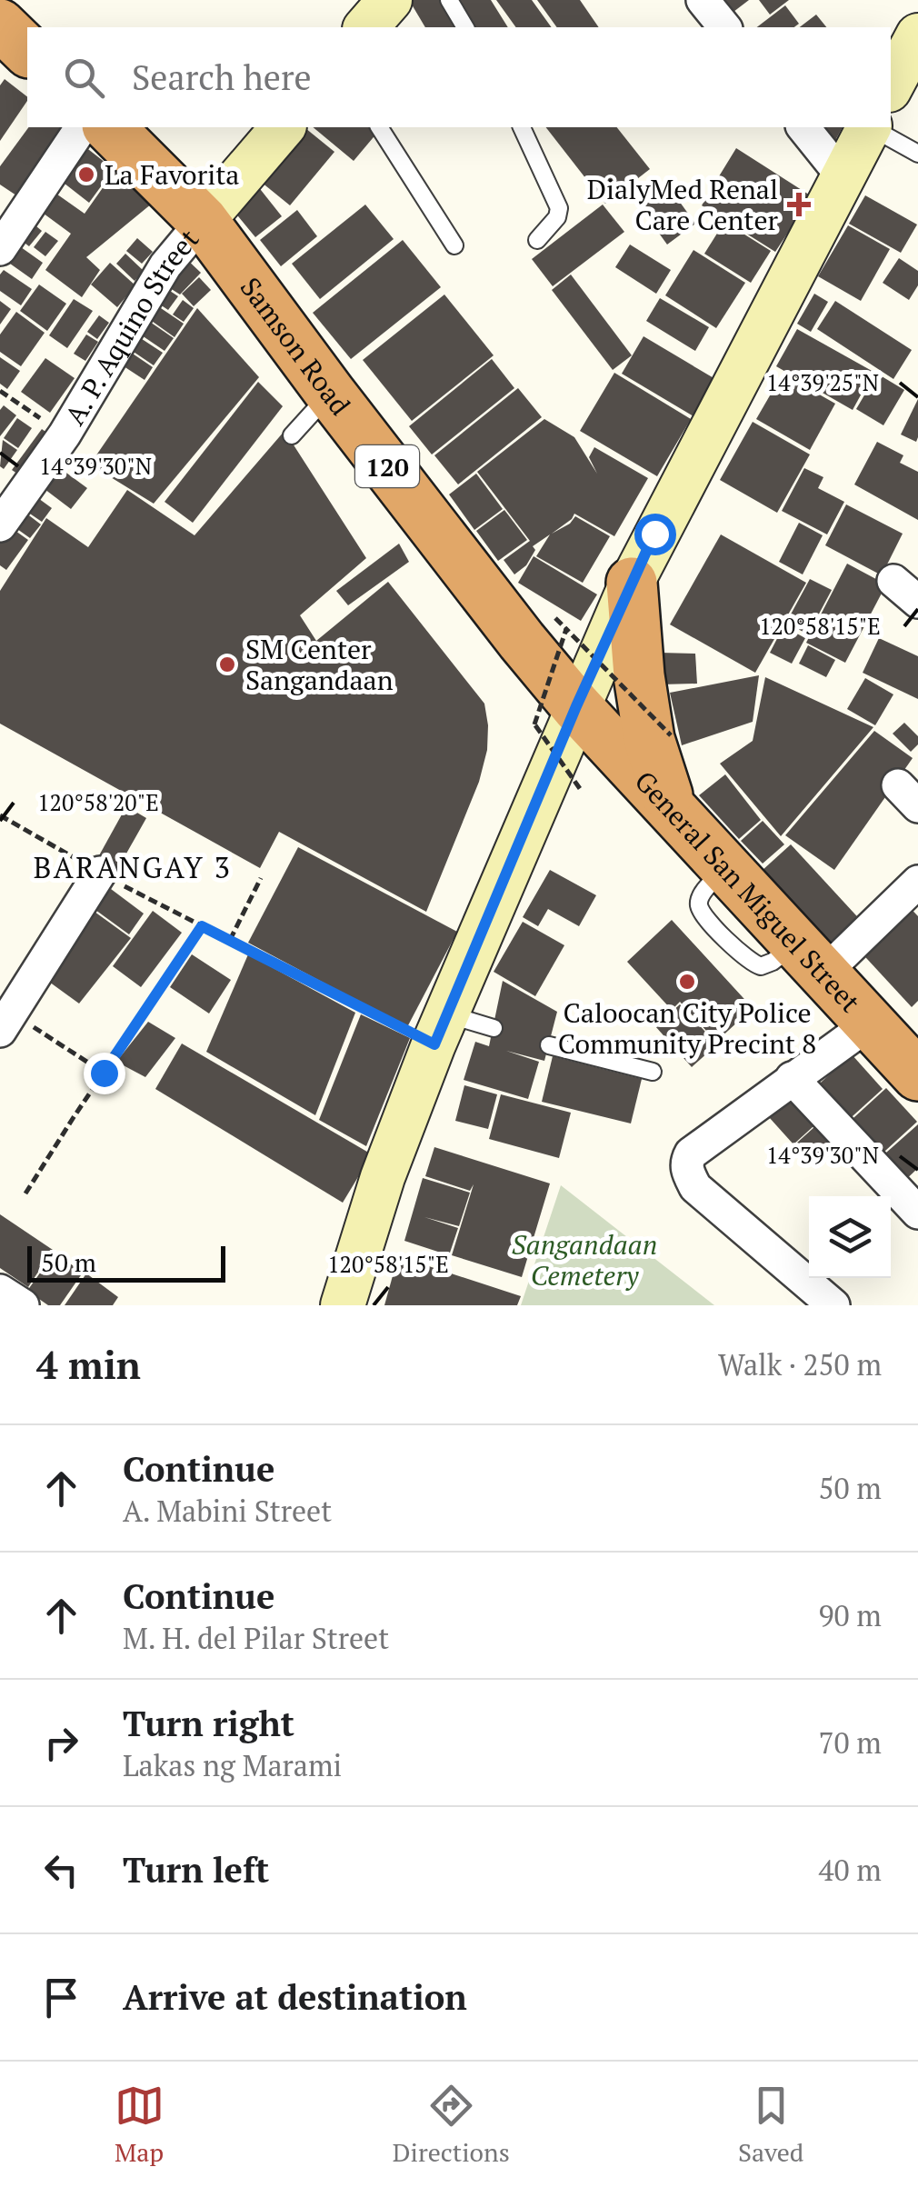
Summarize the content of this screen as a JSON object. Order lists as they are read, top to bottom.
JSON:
{
  "streets": {
    "highway": ["Samson Road", "120", "General San Miguel Street"],
    "street": ["A. P. Aquino Street"]
  },
  "crossings": [
    ["A. P. Aquino Street", "Samson Road"],
    ["Samson Road", "General San Miguel Street"]
  ],
  "districts": ["BARANGAY 3"],
  "parks": ["Sangandaan Cemetery"],
  "places": {
    "other": ["La Favorita", "SM Center Sangandaan", "Caloocan City Police Community Precint 8"],
    "health": ["DialyMed Renal Care Center"]
  },
  "scale_bar": "50 m",
  "page": {
    "search": "Search here",
    "scale": "50 m",
    "heading": ["4 min", "Walk · 250 m"],
    "list": [
      ["Continue", "A. Mabini Street", "50 m"],
      ["Continue", "M. H. del Pilar Street", "90 m"],
      ["Turn right", "Lakas ng Marami", "70 m"],
      ["Turn left", "40 m"],
      "Arrive at destination"
    ],
    "nav": ["Map", "Directions", "Saved"]
  },
  "coordinates": [
    "14°39'25\"N",
    "14°39'30\"N",
    "120°58'15\"E",
    "120°58'20\"E"
  ]
}
